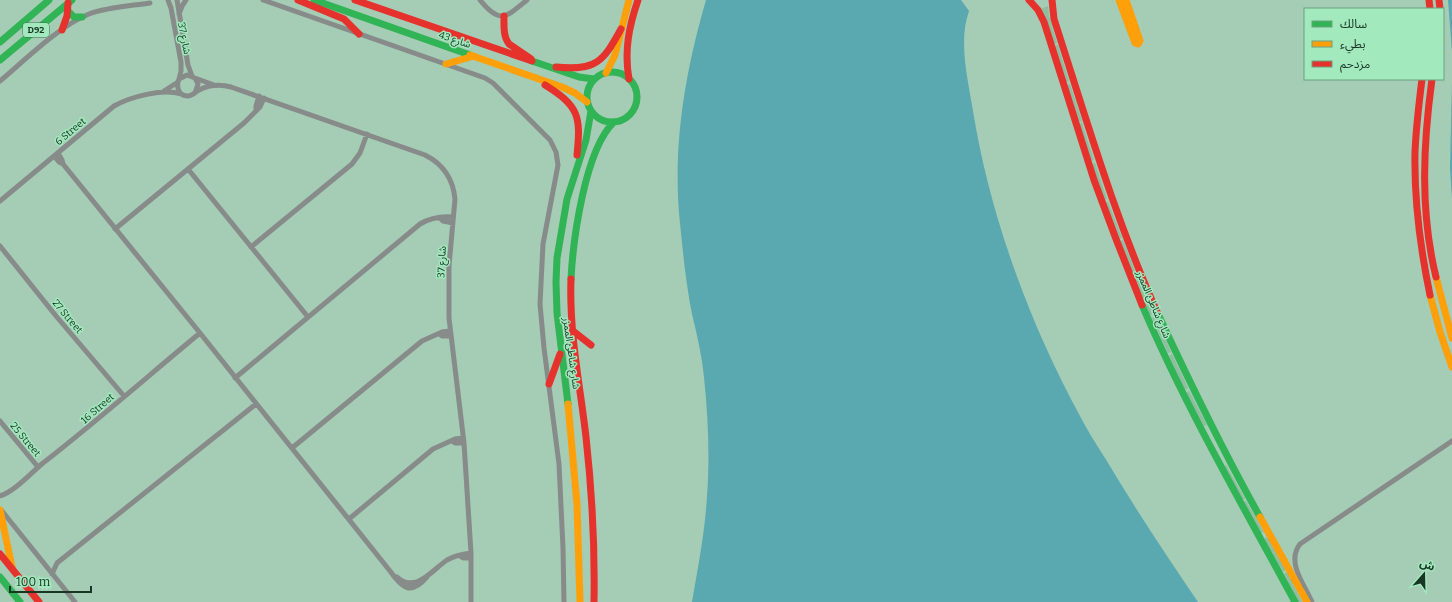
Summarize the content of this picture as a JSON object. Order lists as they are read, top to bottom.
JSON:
{
  "streets": {
    "main road": ["D92", "شارع 43", "شارع شاطئ الممزر"],
    "street": [
      "شارع 37",
      "6 Street",
      "27 Street",
      "16 Street",
      "25 Street"
    ]
  },
  "crossings": [
    ["شارع 43", "شارع شاطئ الممزر"],
    ["27 Street", "16 Street"],
    ["16 Street", "25 Street"]
  ],
  "legend": ["سالك", "بطيء", "مزدحم"],
  "scale_bar": "100 m",
  "north": "top"
}
